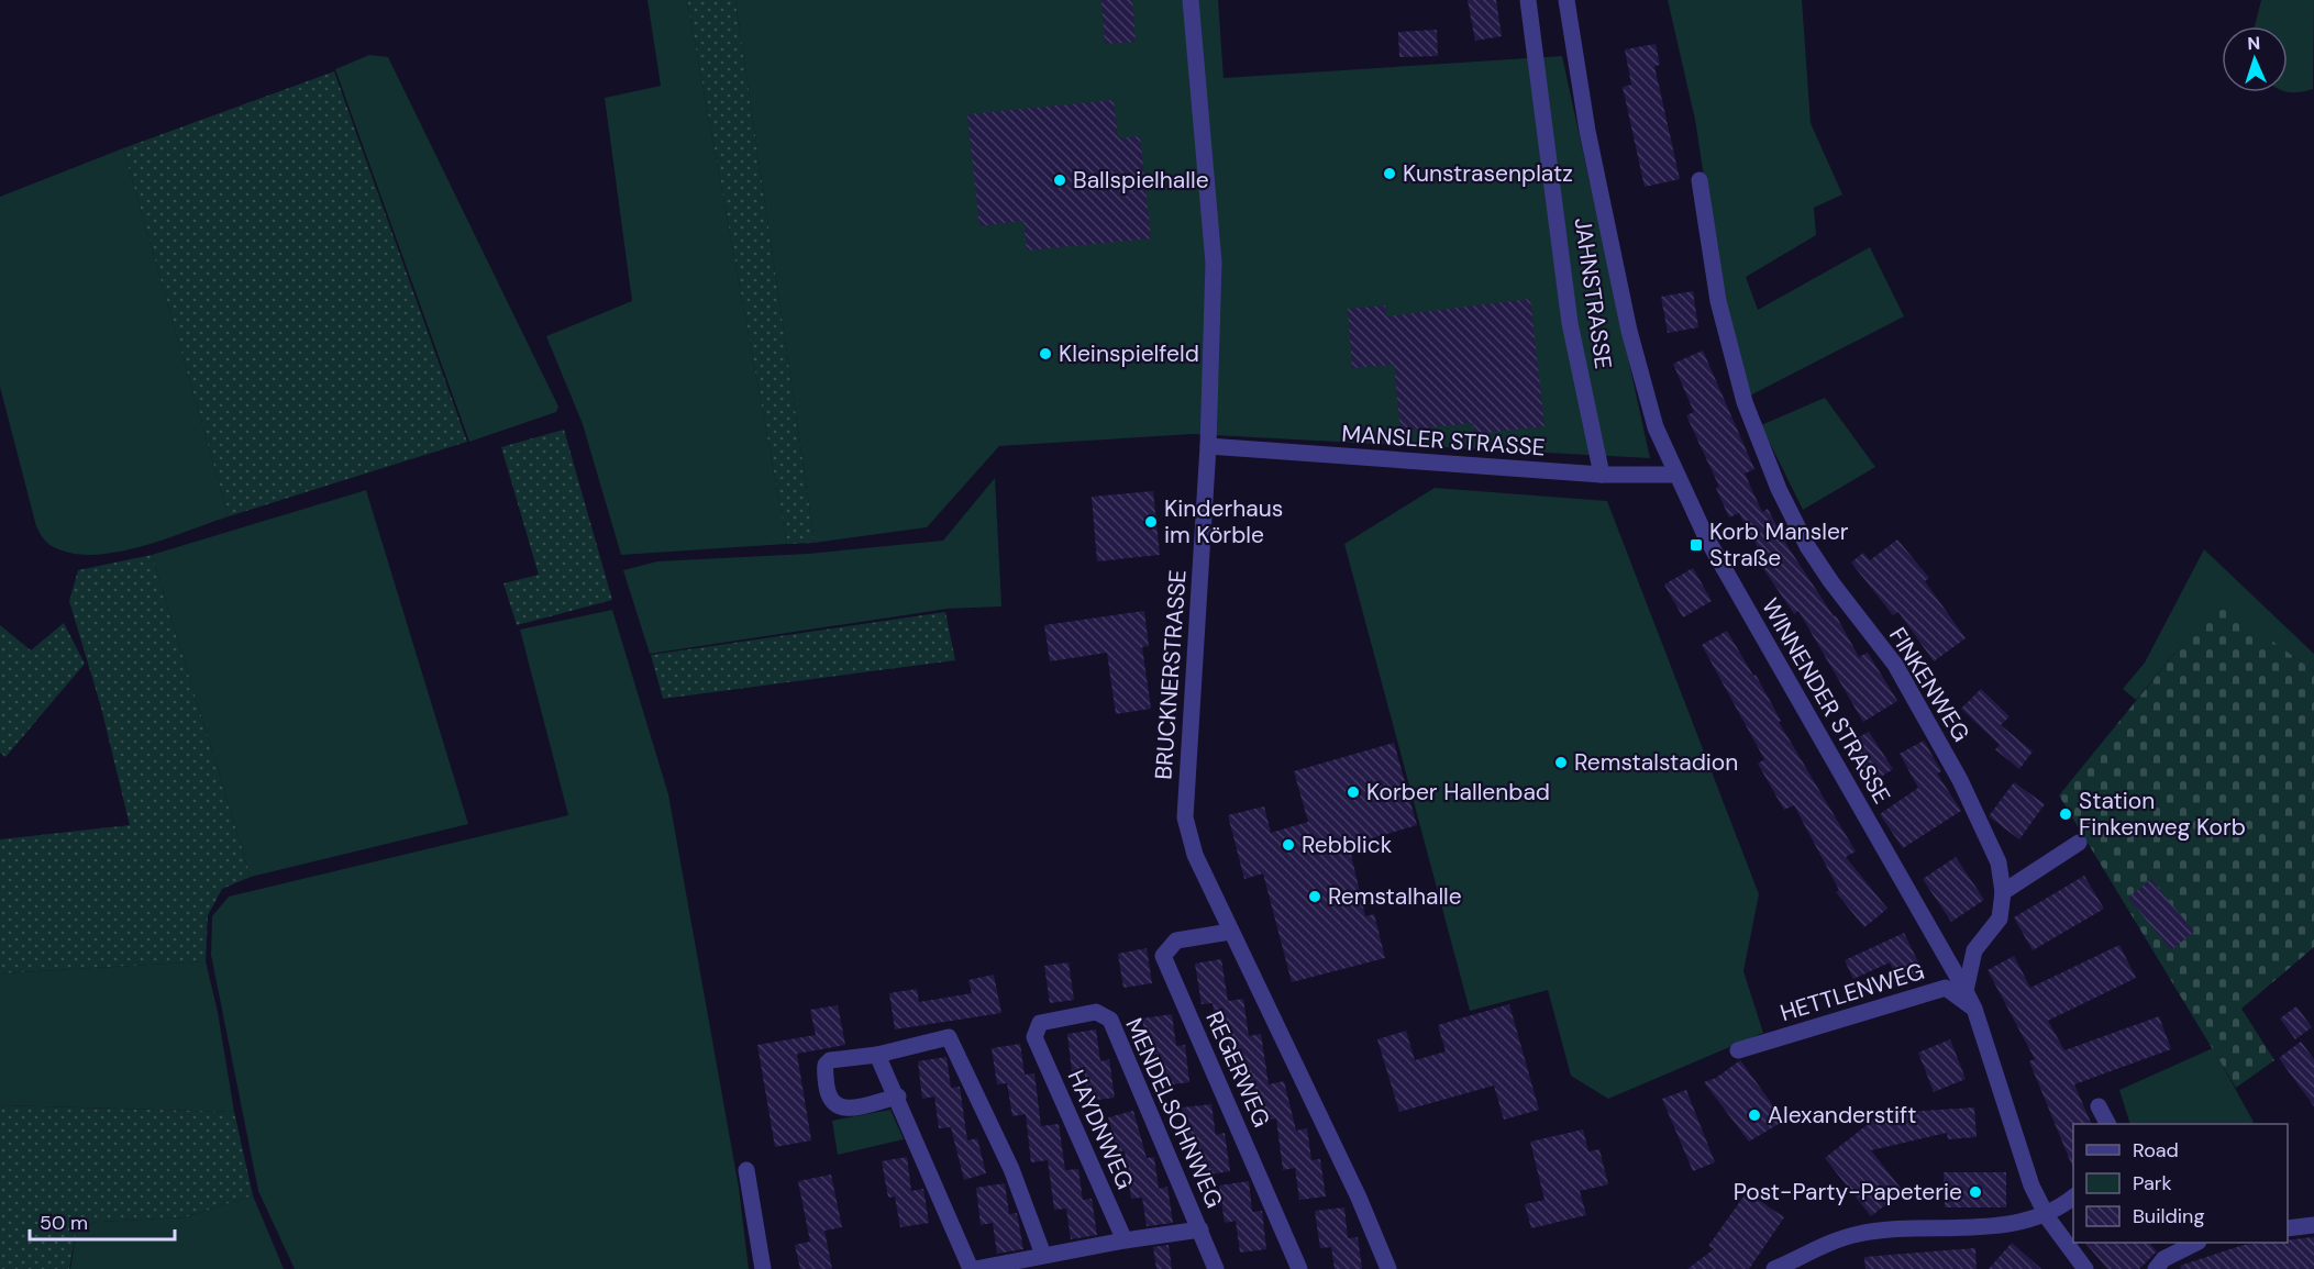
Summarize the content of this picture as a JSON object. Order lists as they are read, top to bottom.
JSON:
{
  "streets": {
    "street": [
      "JAHNSTRASSE",
      "MANSLER STRASSE",
      "BRUCKNERSTRASSE",
      "FINKENWEG",
      "WINNENDER STRASSE",
      "HETTLENWEG",
      "REGERWEG",
      "MENDELSOHNWEG",
      "HAYDNWEG"
    ]
  },
  "crossings": [
    ["JAHNSTRASSE", "MANSLER STRASSE"],
    ["MANSLER STRASSE", "BRUCKNERSTRASSE"],
    ["MANSLER STRASSE", "WINNENDER STRASSE"],
    ["BRUCKNERSTRASSE", "REGERWEG"],
    ["FINKENWEG", "WINNENDER STRASSE"],
    ["WINNENDER STRASSE", "HETTLENWEG"],
    ["MENDELSOHNWEG", "HAYDNWEG"]
  ],
  "places": {
    "other": [
      "Kunstrasenplatz",
      "Ballspielhalle",
      "Kleinspielfeld",
      "Kinderhaus im Körble",
      "Remstalstadion",
      "Korber Hallenbad",
      "Station Finkenweg Korb",
      "Rebblick",
      "Remstalhalle",
      "Alexanderstift",
      "Post-Party-Papeterie"
    ],
    "transit": ["Korb Mansler Straße"]
  },
  "legend": ["Road", "Park", "Building"],
  "scale_bar": "50 m",
  "north": "top"
}
